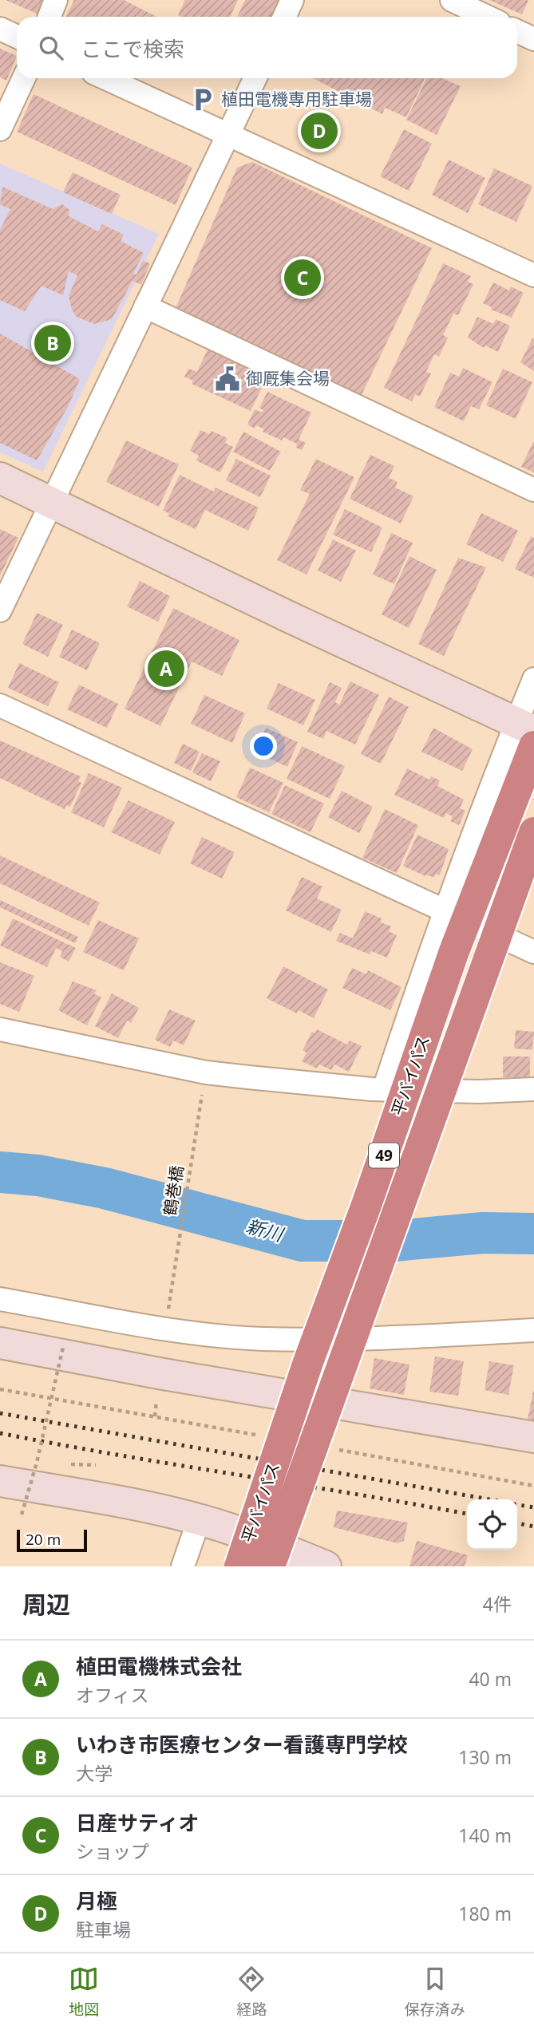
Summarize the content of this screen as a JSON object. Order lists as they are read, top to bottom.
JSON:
{
  "streets": {
    "highway": ["平バイパス", "49"],
    "path": ["鶴巻橋"]
  },
  "water": ["新川"],
  "places": {
    "parking": ["植田電機専用駐車場"],
    "public building": ["御厩集会場"]
  },
  "scale_bar": "20 m",
  "page": {
    "search": "ここで検索",
    "pins": [
      "D",
      "C",
      "B",
      "A"
    ],
    "scale": "20 m",
    "heading": ["周辺", "4件"],
    "list": [
      {
        "mark": "A",
        "name": "植田電機株式会社",
        "note": "オフィス",
        "value": "40 m"
      },
      {
        "mark": "B",
        "name": "いわき市医療センター看護専門学校",
        "note": "大学",
        "value": "130 m"
      },
      {
        "mark": "C",
        "name": "日産サティオ",
        "note": "ショップ",
        "value": "140 m"
      },
      {
        "mark": "D",
        "name": "月極",
        "note": "駐車場",
        "value": "180 m"
      }
    ],
    "nav": ["地図", "経路", "保存済み"]
  }
}
